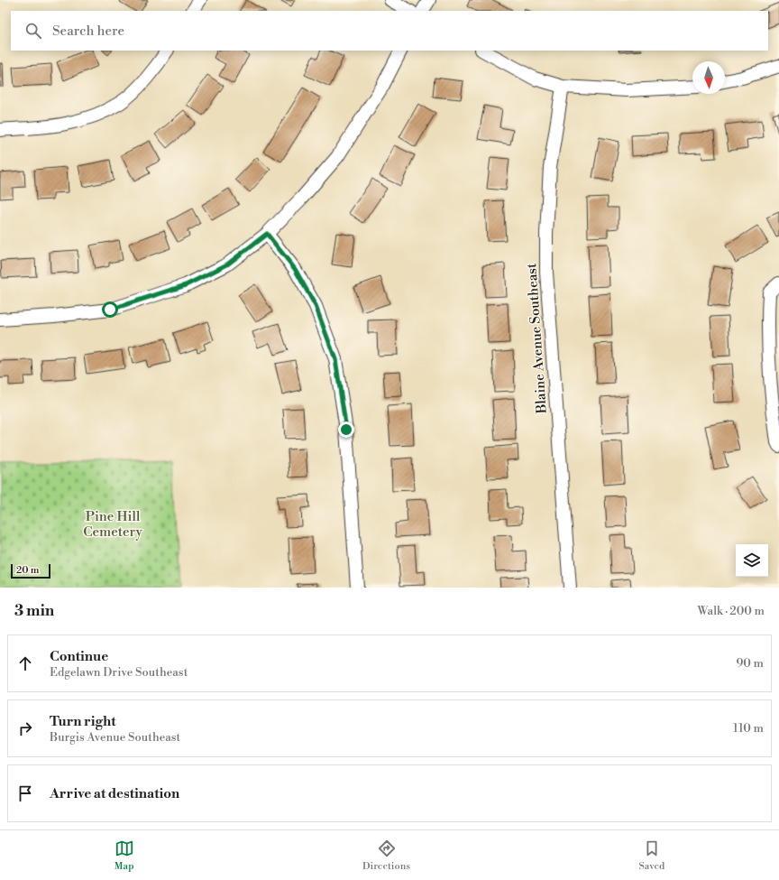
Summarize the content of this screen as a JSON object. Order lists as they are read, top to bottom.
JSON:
{
  "streets": {
    "street": ["Blaine Avenue Southeast"]
  },
  "parks": ["Pine Hill Cemetery"],
  "scale_bar": "20 m",
  "north": "bottom",
  "page": {
    "search": "Search here",
    "scale": "20 m",
    "heading": ["3 min", "Walk · 200 m"],
    "list": [
      ["Continue", "Edgelawn Drive Southeast", "90 m"],
      ["Turn right", "Burgis Avenue Southeast", "110 m"],
      "Arrive at destination"
    ],
    "nav": ["Map", "Directions", "Saved"]
  }
}
